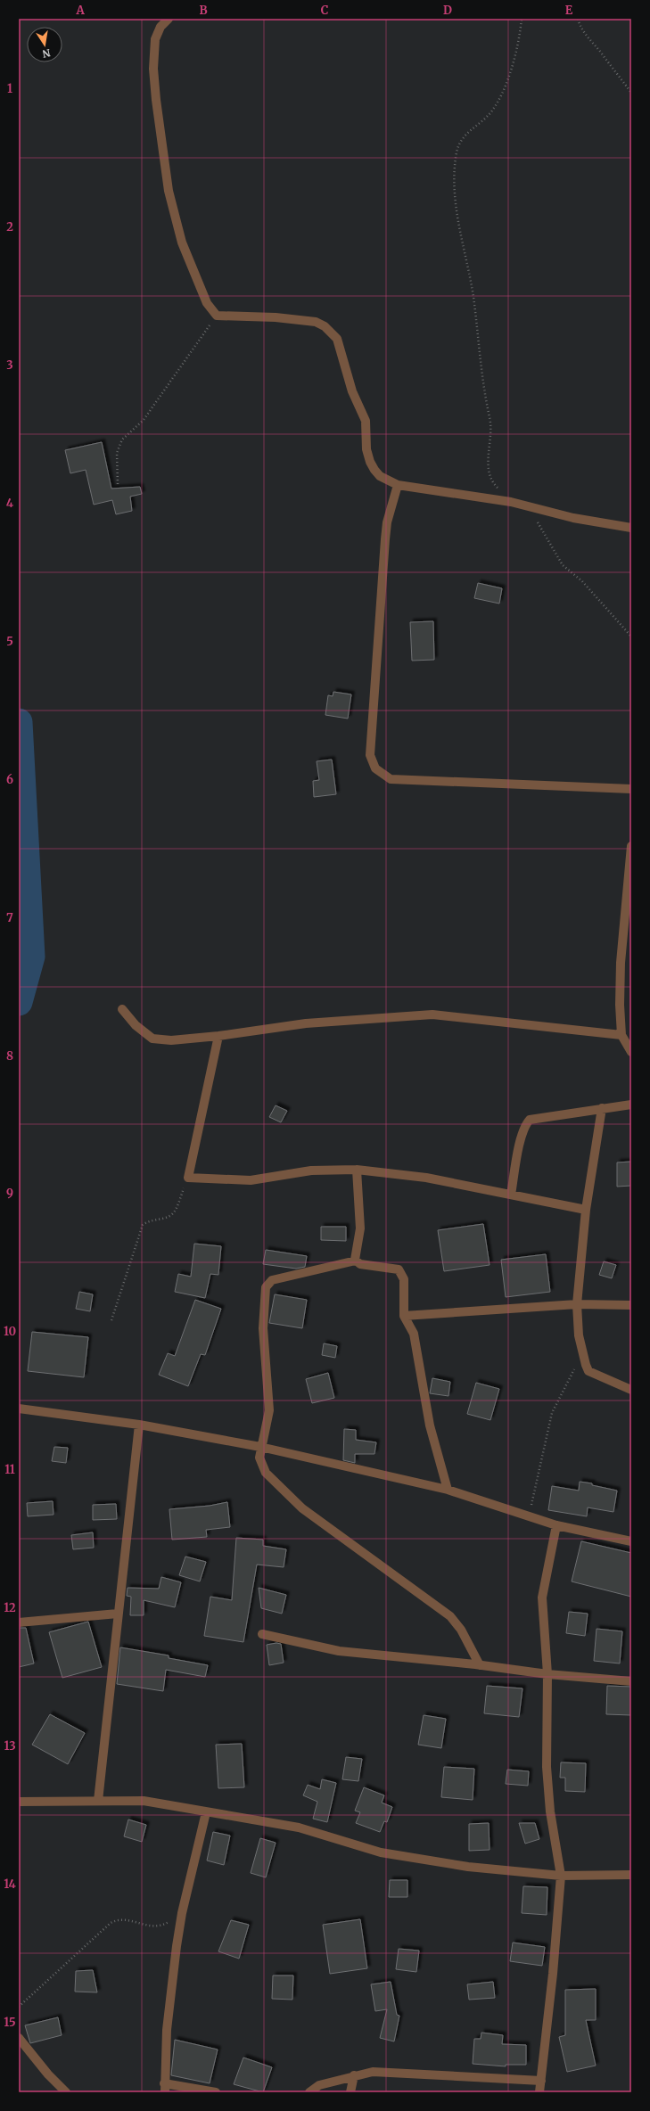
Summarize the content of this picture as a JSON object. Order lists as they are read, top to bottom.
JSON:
{
  "north": "bottom",
  "grid": {
    "columns": [
      "A",
      "B",
      "C",
      "D",
      "E"
    ],
    "rows": [
      "1",
      "2",
      "3",
      "4",
      "5",
      "6",
      "7",
      "8",
      "9",
      "10",
      "11",
      "12",
      "13",
      "14",
      "15"
    ]
  }
}
